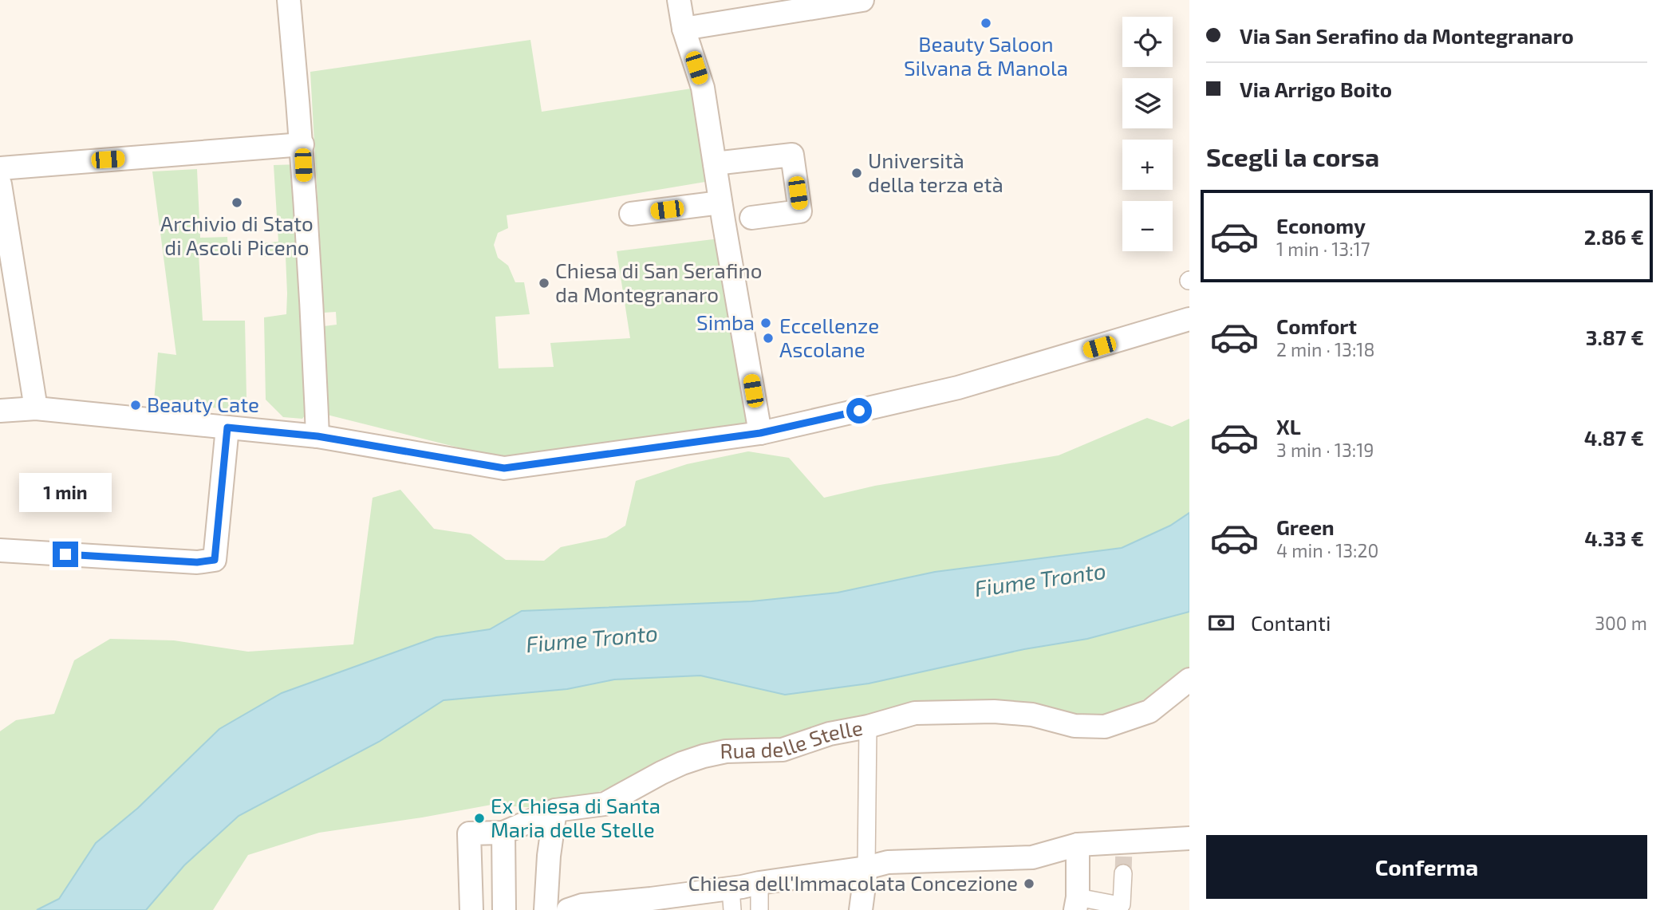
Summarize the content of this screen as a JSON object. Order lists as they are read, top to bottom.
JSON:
{
  "streets": {
    "street": ["Rua delle Stelle"]
  },
  "water": ["Fiume Tronto"],
  "places": [
    "Beauty Saloon Silvana & Manola",
    "Università della terza età",
    "Archivio di Stato di Ascoli Piceno",
    "Chiesa di San Serafino da Montegranaro",
    "Simba",
    "Eccellenze Ascolane",
    "Beauty Cate",
    "Ex Chiesa di Santa Maria delle Stelle",
    "Chiesa dell'Immacolata Concezione"
  ],
  "page": {
    "banner": ["Via San Serafino da Montegranaro", "Via Arrigo Boito"],
    "map_buttons": ["+", "−"],
    "heading": "Scegli la corsa",
    "list": [
      {
        "name": "Economy",
        "note": "1 min · 13:17",
        "value": "2.86 €"
      },
      {
        "name": "Comfort",
        "note": "2 min · 13:18",
        "value": "3.87 €"
      },
      {
        "name": "XL",
        "note": "3 min · 13:19",
        "value": "4.87 €"
      },
      {
        "name": "Green",
        "note": "4 min · 13:20",
        "value": "4.33 €"
      }
    ],
    "bubble": "1 min",
    "pay": ["Contanti", "300 m"],
    "buttons": "Conferma"
  }
}
